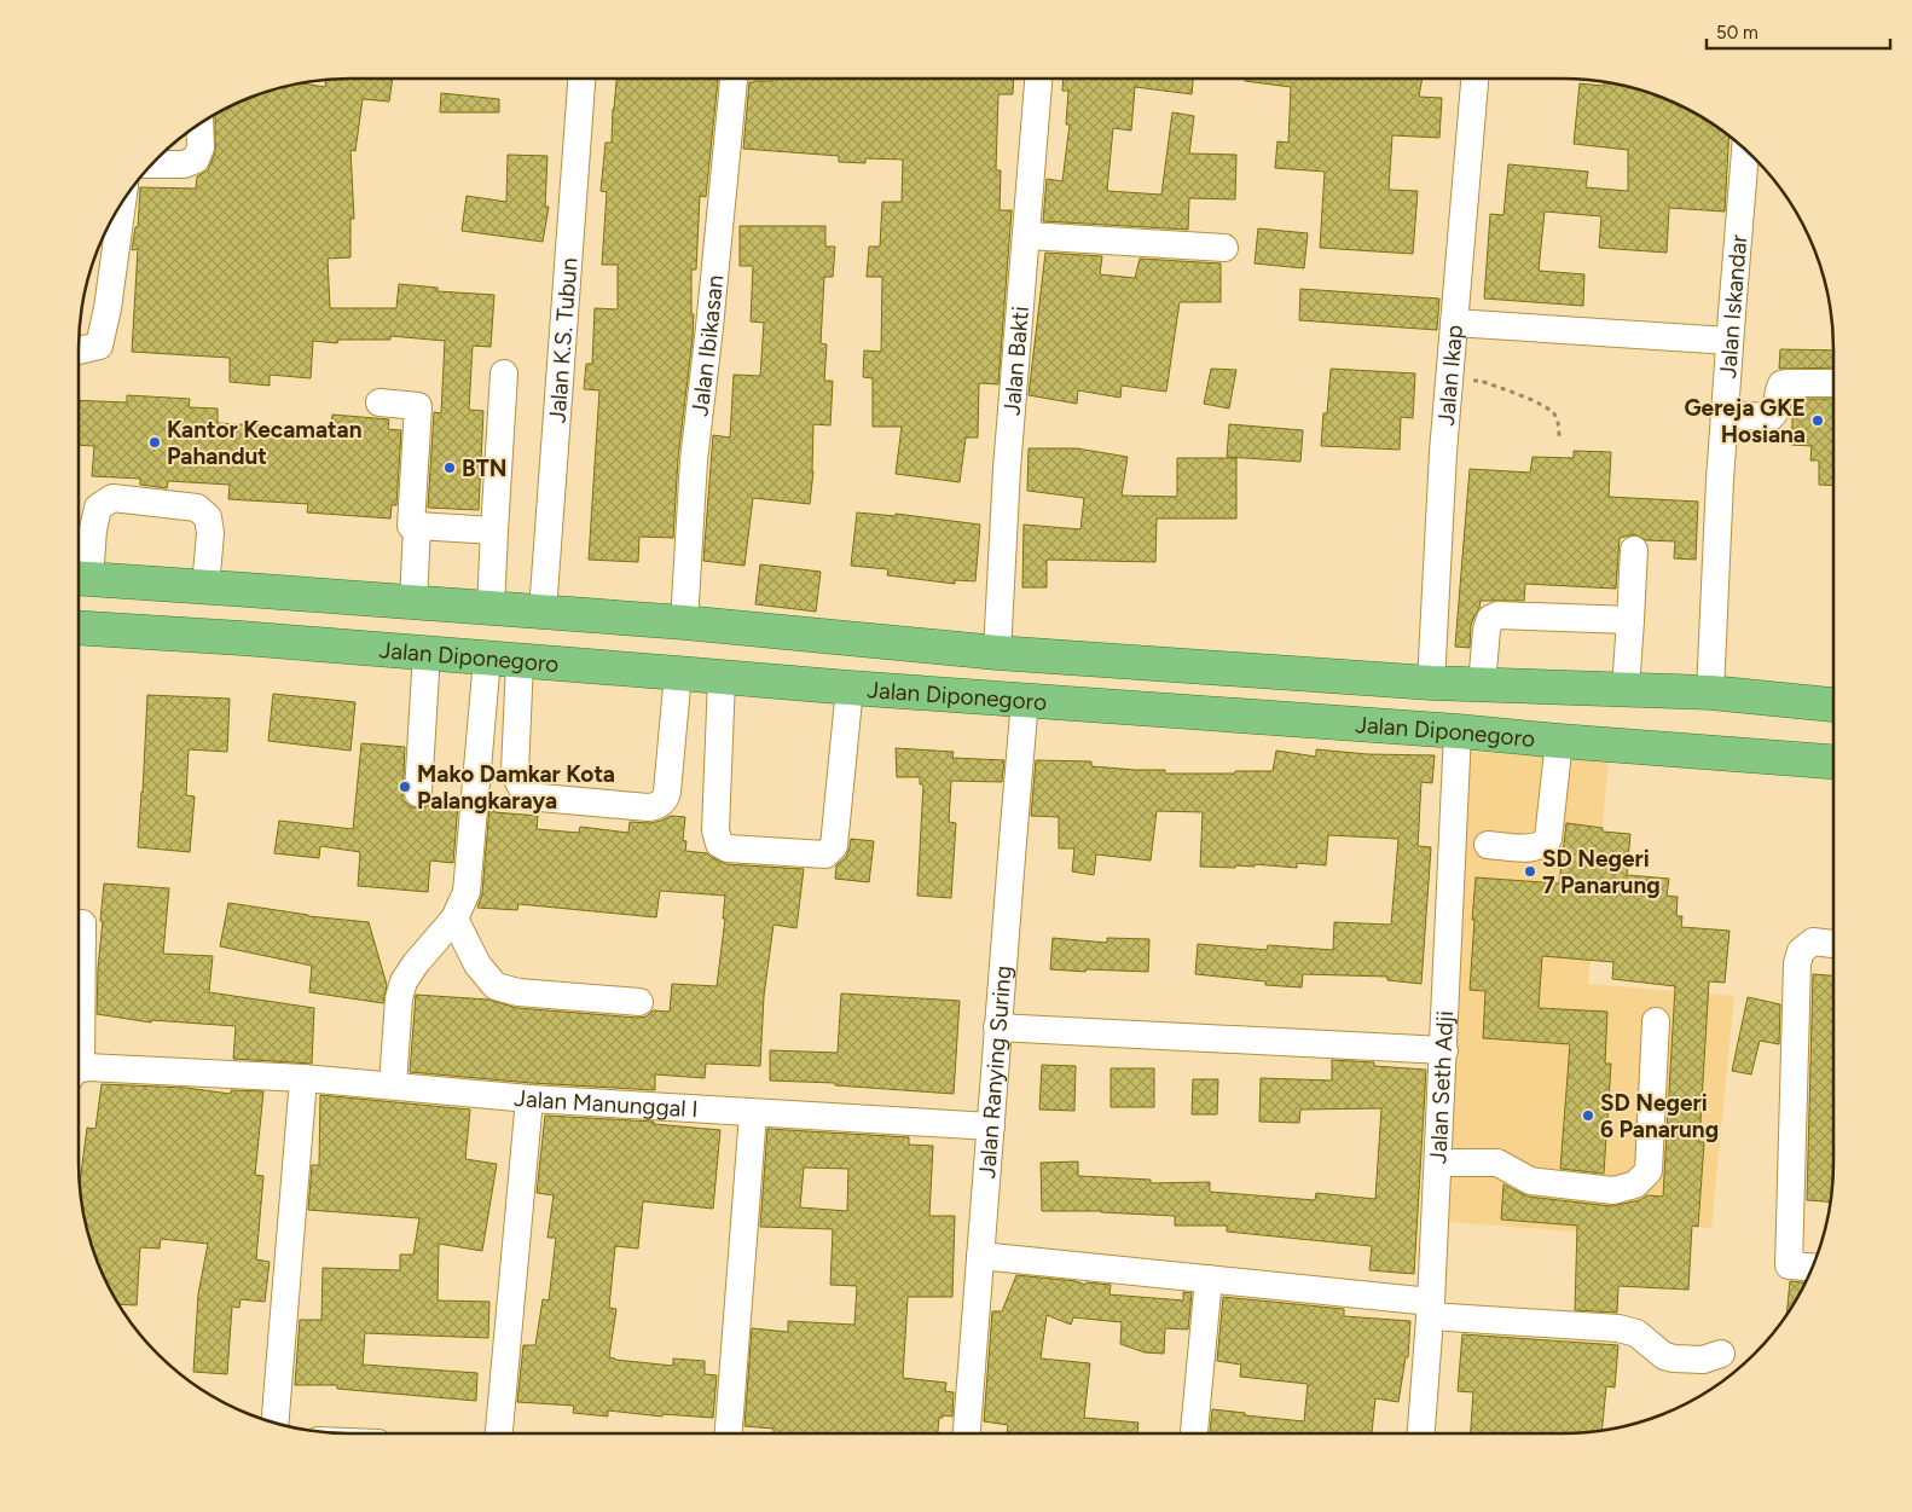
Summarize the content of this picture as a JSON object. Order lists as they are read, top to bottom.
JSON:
{
  "streets": {
    "main road": ["Jalan Diponegoro"],
    "street": [
      "Jalan Iskandar",
      "Jalan K.S. Tubun",
      "Jalan Ibikasan",
      "Jalan Bakti",
      "Jalan Ikap",
      "Jalan Ranying Suring",
      "Jalan Seth Adji",
      "Jalan Manunggal I"
    ]
  },
  "crossings": [
    ["Jalan Iskandar", "Jalan Diponegoro"],
    ["Jalan K.S. Tubun", "Jalan Diponegoro"],
    ["Jalan Ibikasan", "Jalan Diponegoro"],
    ["Jalan Bakti", "Jalan Diponegoro"],
    ["Jalan Ikap", "Jalan Diponegoro"],
    ["Jalan Diponegoro", "Jalan Ranying Suring"],
    ["Jalan Diponegoro", "Jalan Seth Adji"],
    ["Jalan Ranying Suring", "Jalan Manunggal I"]
  ],
  "places": [
    "Gereja GKE Hosiana",
    "Kantor Kecamatan Pahandut",
    "BTN",
    "Mako Damkar Kota Palangkaraya",
    "SD Negeri 7 Panarung",
    "SD Negeri 6 Panarung"
  ],
  "scale_bar": "50 m"
}
